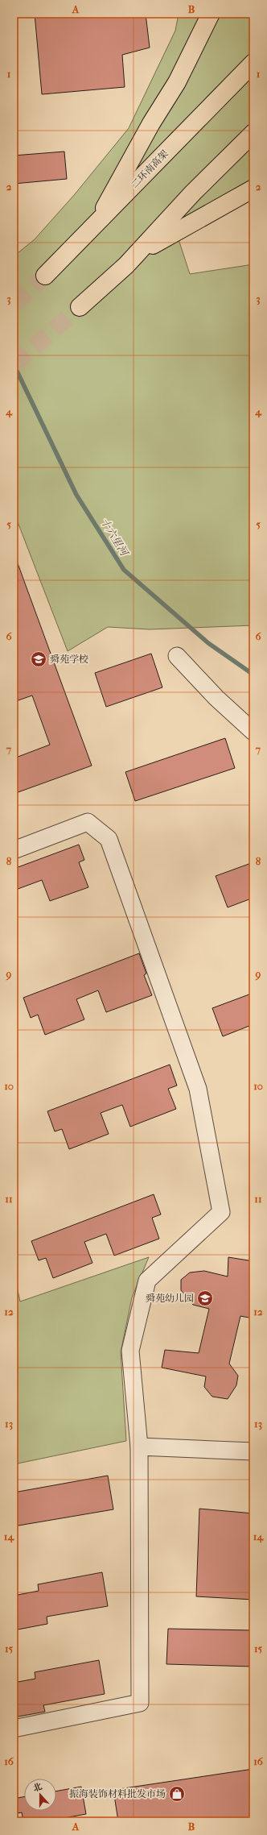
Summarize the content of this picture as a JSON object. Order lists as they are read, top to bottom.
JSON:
{
  "streets": {
    "highway": ["二环南高架"]
  },
  "water": ["十六里河"],
  "places": {
    "school or university": ["舜苑学校", "舜苑幼儿园"],
    "shop": ["振海装饰材料批发市场"]
  },
  "north": "top",
  "grid": {
    "columns": ["A", "B"],
    "rows": [
      "1",
      "2",
      "3",
      "4",
      "5",
      "6",
      "7",
      "8",
      "9",
      "10",
      "11",
      "12",
      "13",
      "14",
      "15",
      "16"
    ]
  }
}
